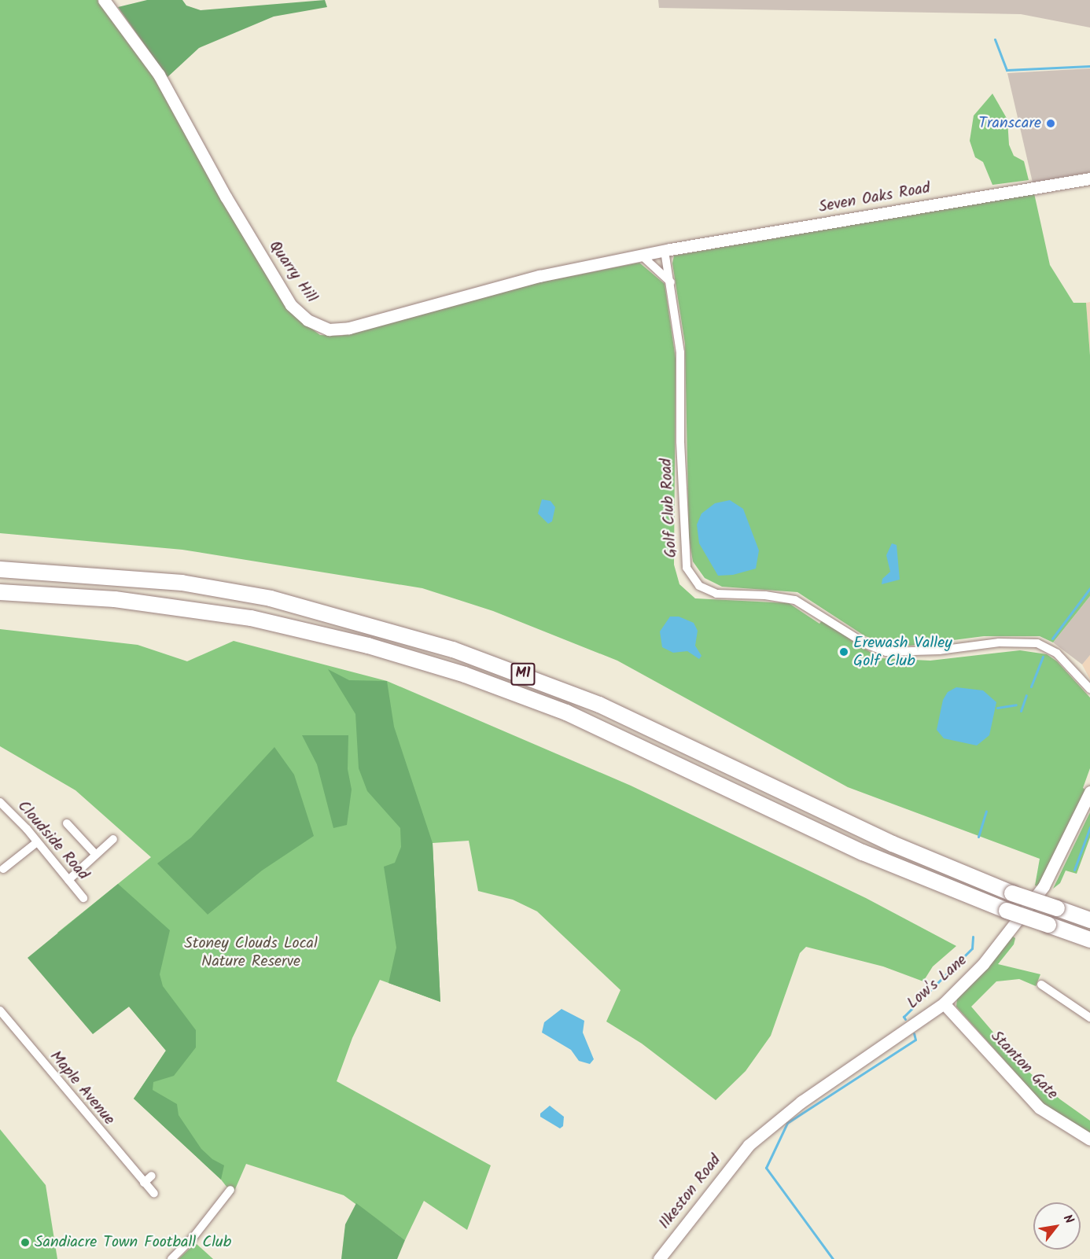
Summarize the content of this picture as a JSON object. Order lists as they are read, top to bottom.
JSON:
{
  "streets": {
    "highway": ["M1"],
    "street": [
      "Seven Oaks Road",
      "Quarry Hill",
      "Golf Club Road",
      "Cloudside Road",
      "Low's Lane",
      "Stanton Gate",
      "Maple Avenue",
      "Ilkeston Road"
    ]
  },
  "crossings": [
    ["Seven Oaks Road", "Quarry Hill"],
    ["Seven Oaks Road", "Golf Club Road"],
    ["Quarry Hill", "Golf Club Road"],
    ["Low's Lane", "Stanton Gate"],
    ["Low's Lane", "Ilkeston Road"]
  ],
  "parks": ["Stoney Clouds Local Nature Reserve"],
  "places": ["Transcare", "Erewash Valley Golf Club", "Sandiacre Town Football Club"],
  "north": "top right"
}
